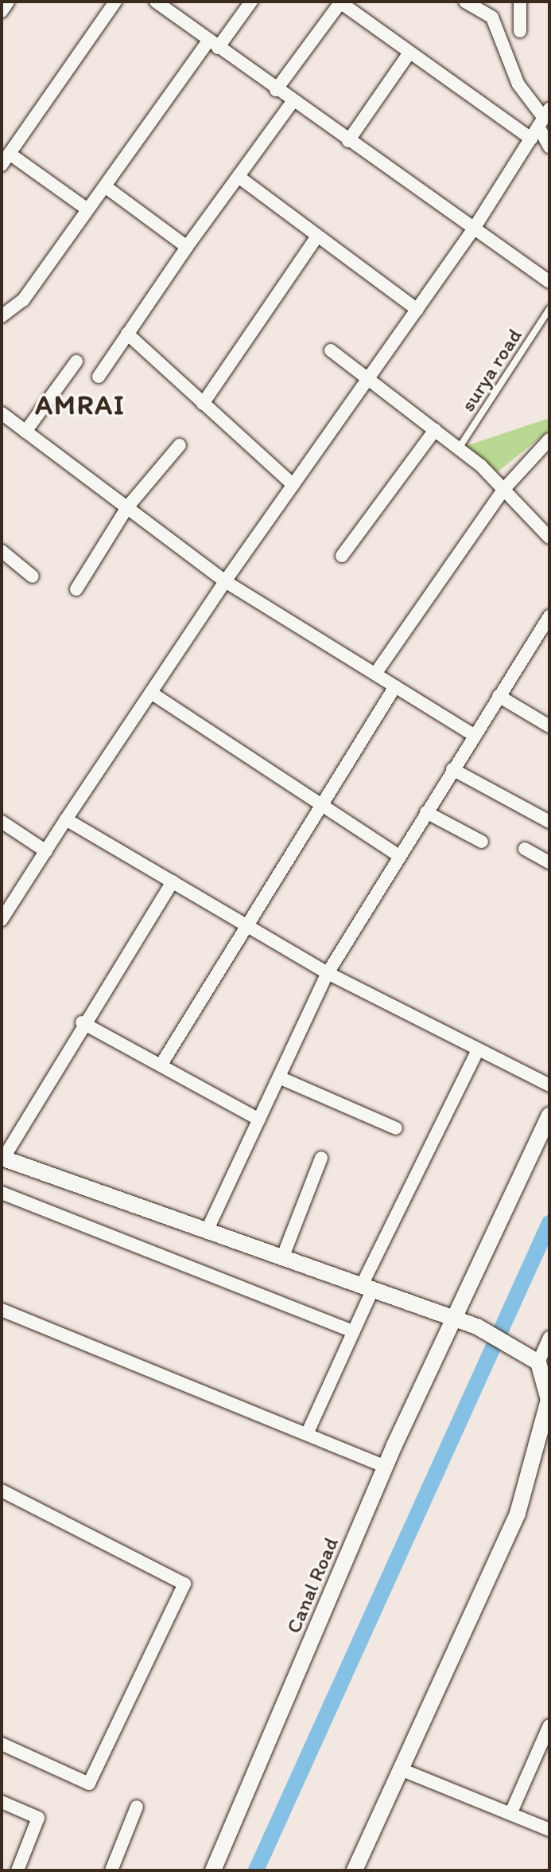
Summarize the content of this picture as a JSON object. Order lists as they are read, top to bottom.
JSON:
{
  "streets": {
    "street": ["Canal Road"],
    "lane": ["surya road"]
  },
  "districts": ["AMRAI"]
}
